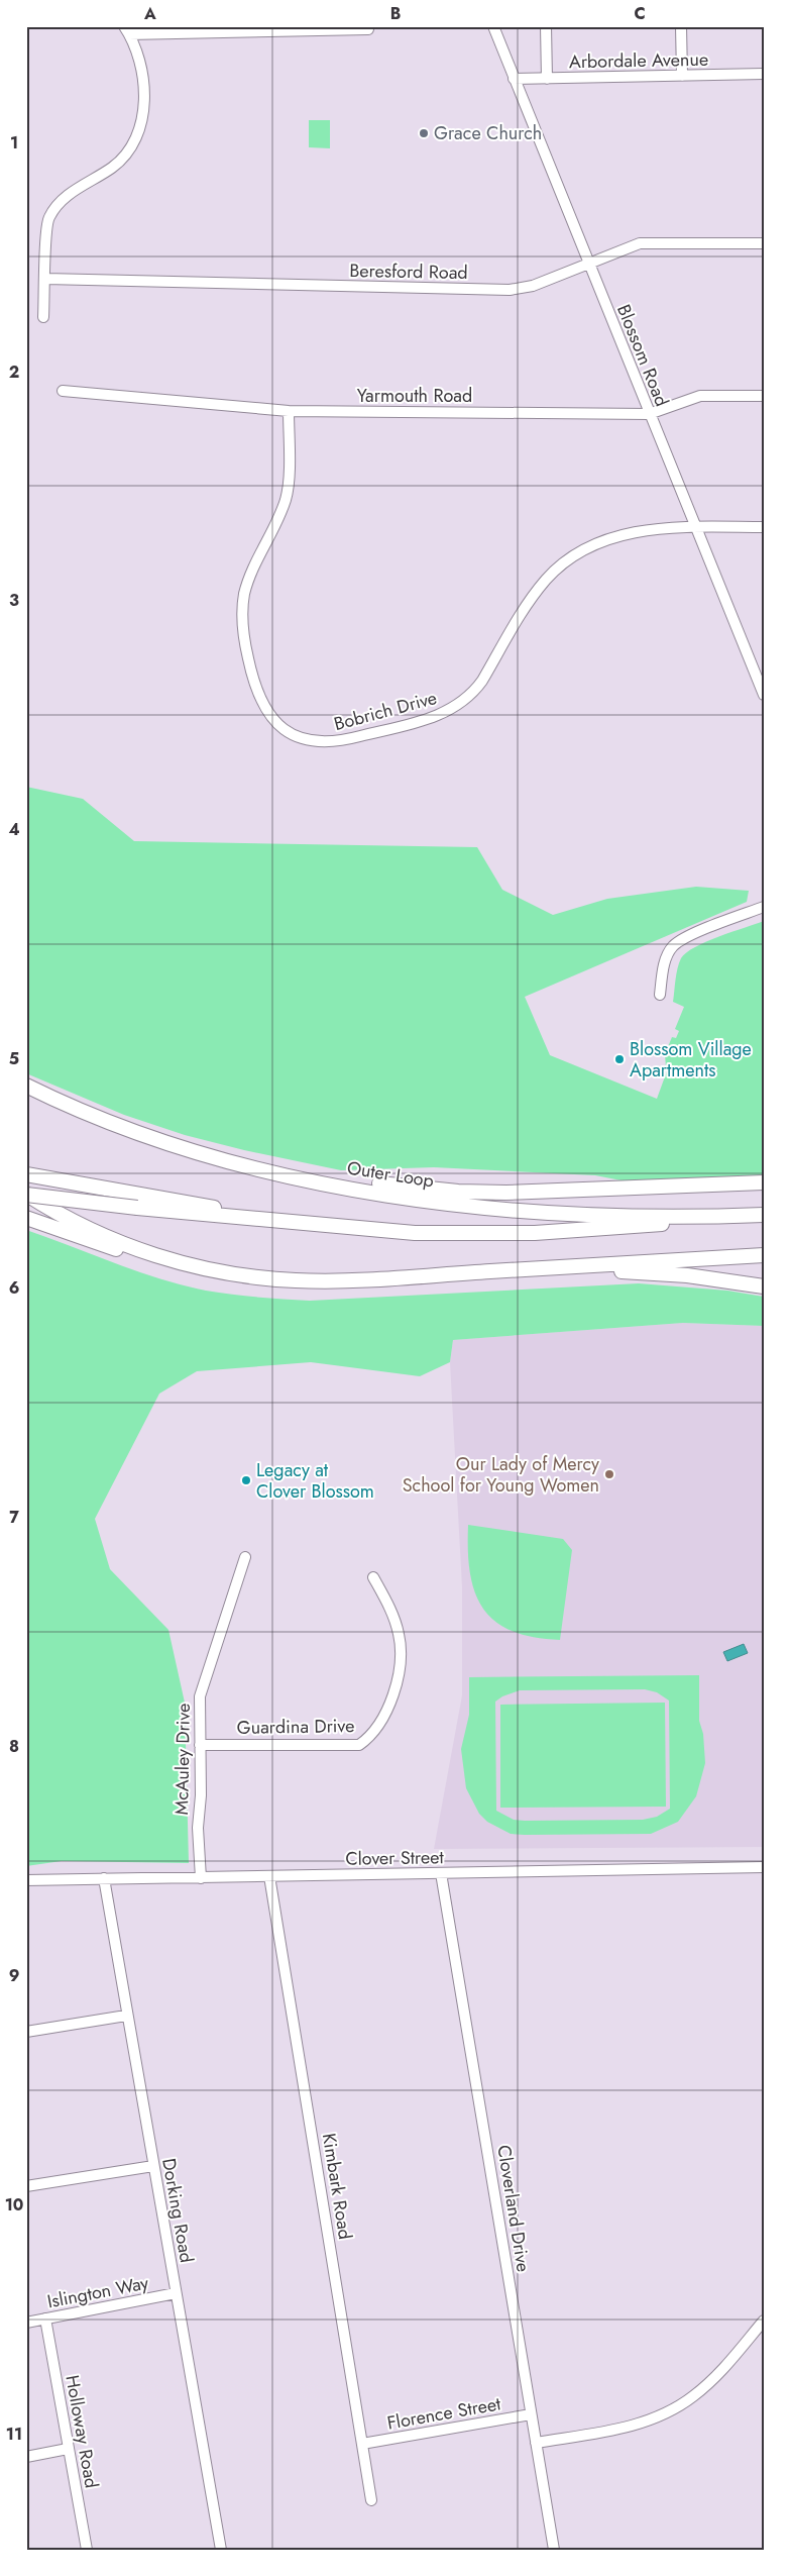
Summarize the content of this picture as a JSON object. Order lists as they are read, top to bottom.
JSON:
{
  "streets": {
    "highway": ["Outer Loop"],
    "street": [
      "Arbordale Avenue",
      "Beresford Road",
      "Blossom Road",
      "Yarmouth Road",
      "Bobrich Drive",
      "Guardina Drive",
      "McAuley Drive",
      "Clover Street",
      "Kimbark Road",
      "Cloverland Drive",
      "Dorking Road",
      "Islington Way",
      "Florence Street",
      "Holloway Road"
    ]
  },
  "crossings": [
    ["Arbordale Avenue", "Blossom Road"],
    ["Beresford Road", "Blossom Road"],
    ["Blossom Road", "Yarmouth Road"],
    ["Blossom Road", "Bobrich Drive"],
    ["Yarmouth Road", "Bobrich Drive"],
    ["Guardina Drive", "McAuley Drive"],
    ["McAuley Drive", "Clover Street"],
    ["Clover Street", "Kimbark Road"],
    ["Clover Street", "Cloverland Drive"],
    ["Clover Street", "Dorking Road"],
    ["Kimbark Road", "Florence Street"],
    ["Cloverland Drive", "Florence Street"],
    ["Dorking Road", "Islington Way"],
    ["Islington Way", "Holloway Road"]
  ],
  "places": [
    "Grace Church",
    "Blossom Village Apartments",
    "Our Lady of Mercy School for Young Women",
    "Legacy at Clover Blossom"
  ],
  "grid": {
    "columns": ["A", "B", "C"],
    "rows": [
      "1",
      "2",
      "3",
      "4",
      "5",
      "6",
      "7",
      "8",
      "9",
      "10",
      "11"
    ]
  }
}
